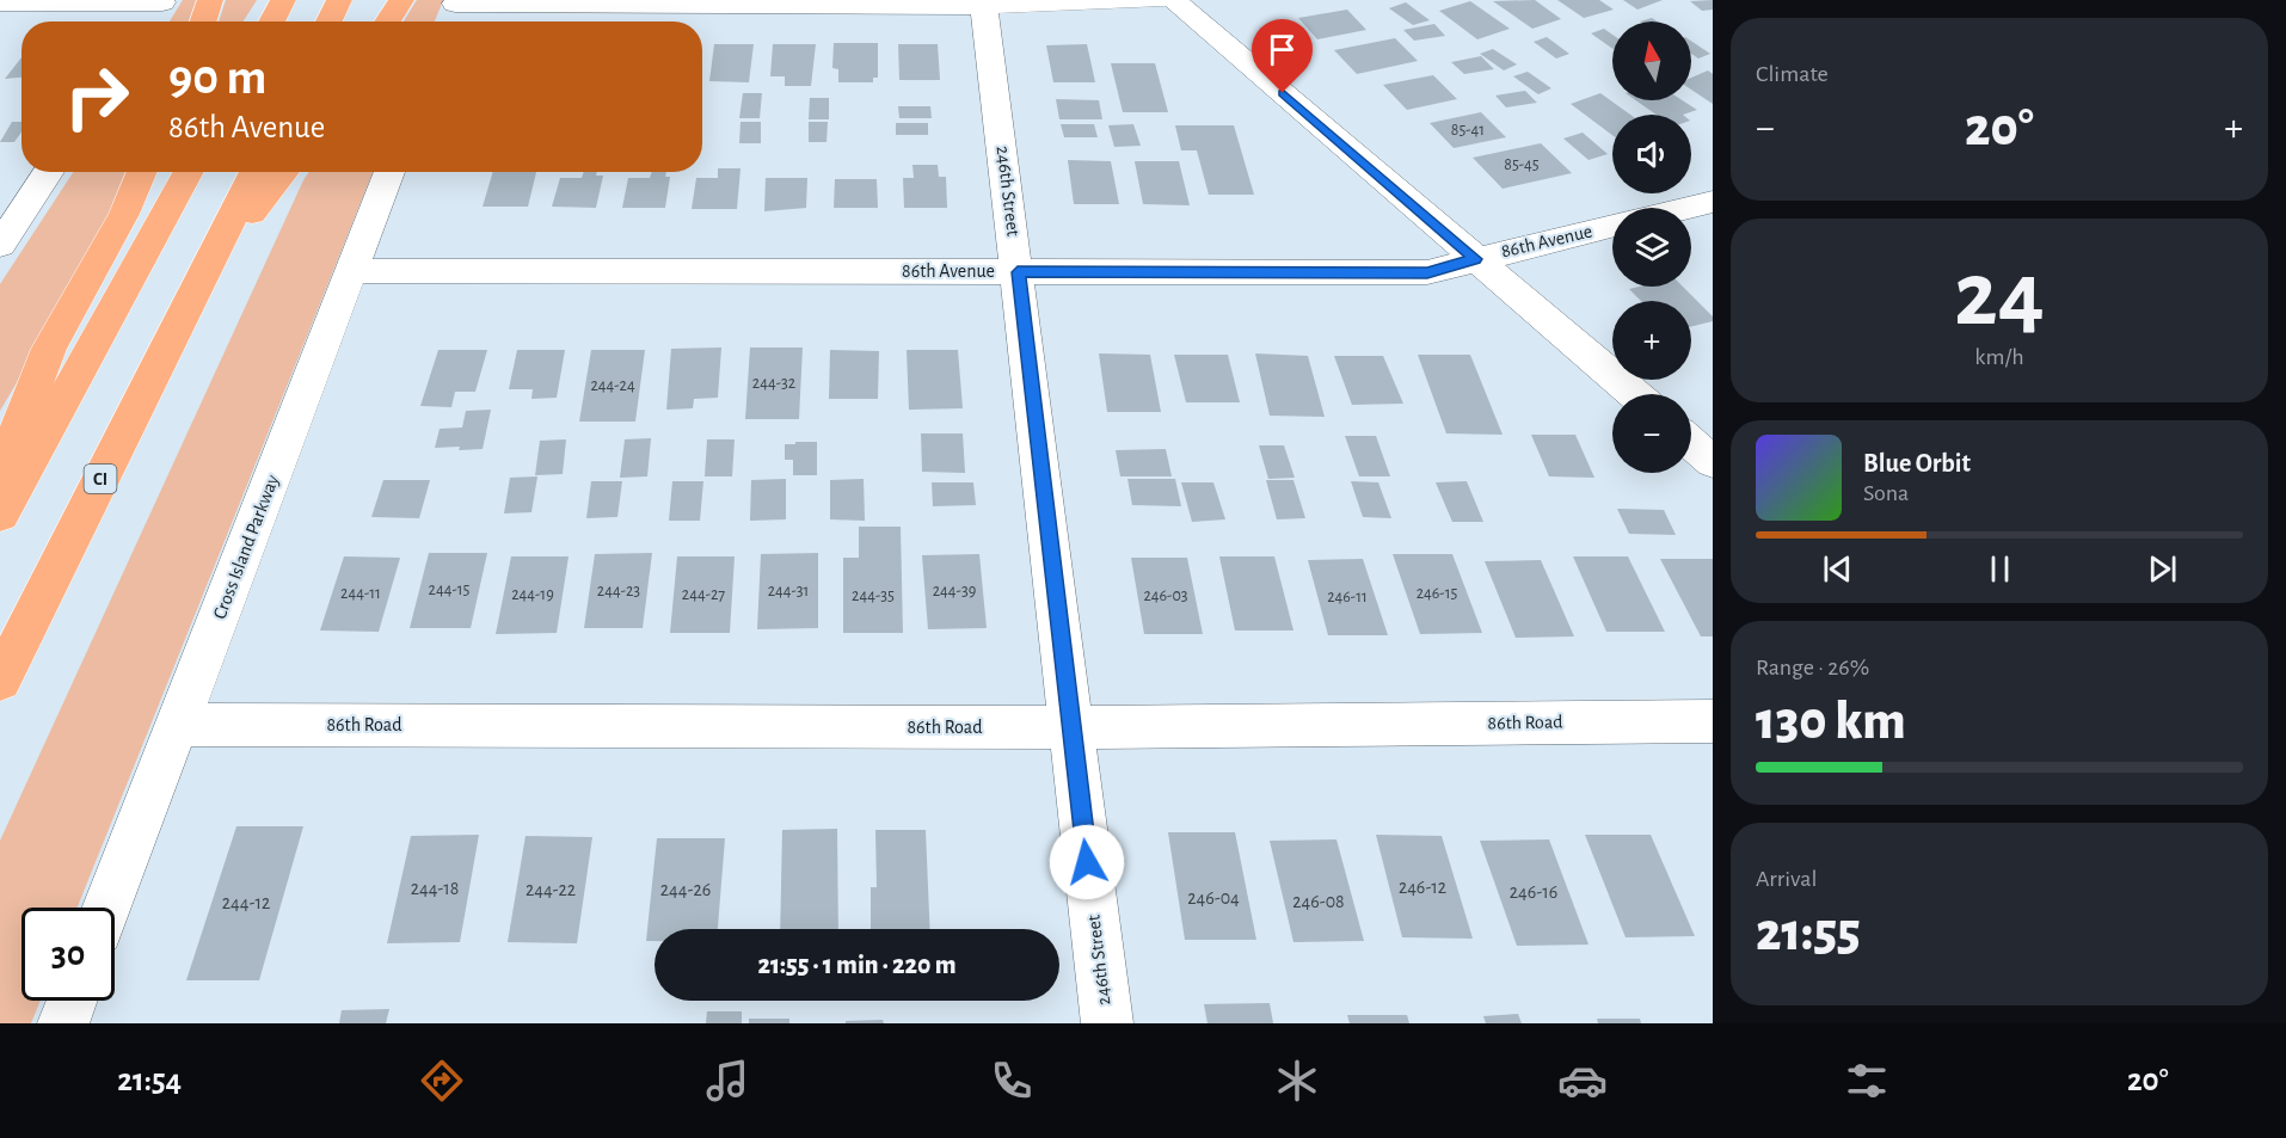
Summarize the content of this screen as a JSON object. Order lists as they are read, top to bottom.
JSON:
{
  "streets": {
    "highway": ["CI"],
    "street": [
      "246th Street",
      "86th Avenue",
      "Cross Island Parkway",
      "86th Road"
    ]
  },
  "crossings": [
    ["246th Street", "86th Avenue"],
    ["246th Street", "86th Road"],
    ["86th Avenue", "Cross Island Parkway"],
    ["Cross Island Parkway", "86th Road"]
  ],
  "house_numbers": [
    "85-41",
    "85-45",
    "244-32",
    "244-24",
    "244-15",
    "244-23",
    "244-31",
    "244-39",
    "244-11",
    "246-15",
    "244-19",
    "244-27",
    "244-35",
    "246-03",
    "246-11",
    "246-12",
    "244-18",
    "244-22",
    "244-26",
    "246-16",
    "246-04",
    "246-08",
    "244-12"
  ],
  "north": "top",
  "page": {
    "tile": [
      "Climate",
      ["24", "km/h"],
      ["Range · 26%", "130 km"],
      ["Arrival", "21:55"]
    ],
    "map_buttons": ["+", "−"],
    "turn": ["90 m", "86th Avenue"],
    "heat": ["−", "20°", "+"],
    "song": ["Blue Orbit", "Sona"],
    "limit": "30",
    "trip": "21:55 · 1 min · 220 m",
    "tabs": ["21:54", "20°"]
  }
}
